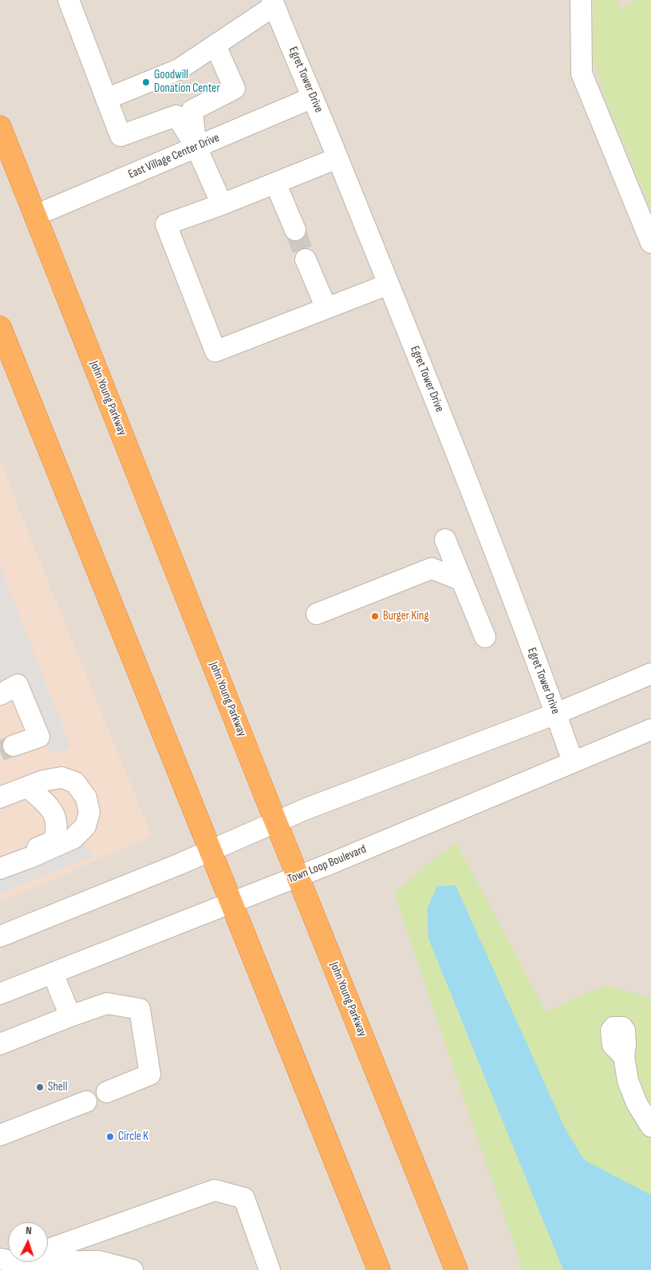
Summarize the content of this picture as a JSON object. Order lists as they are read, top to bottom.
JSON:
{
  "streets": {
    "highway": ["John Young Parkway"],
    "street": ["Egret Tower Drive", "East Village Center Drive", "Town Loop Boulevard"]
  },
  "crossings": [
    ["Egret Tower Drive", "East Village Center Drive"],
    ["Egret Tower Drive", "Town Loop Boulevard"],
    ["East Village Center Drive", "John Young Parkway"],
    ["John Young Parkway", "Town Loop Boulevard"]
  ],
  "places": [
    "Goodwill Donation Center",
    "Burger King",
    "Shell",
    "Circle K"
  ],
  "north": "top"
}
